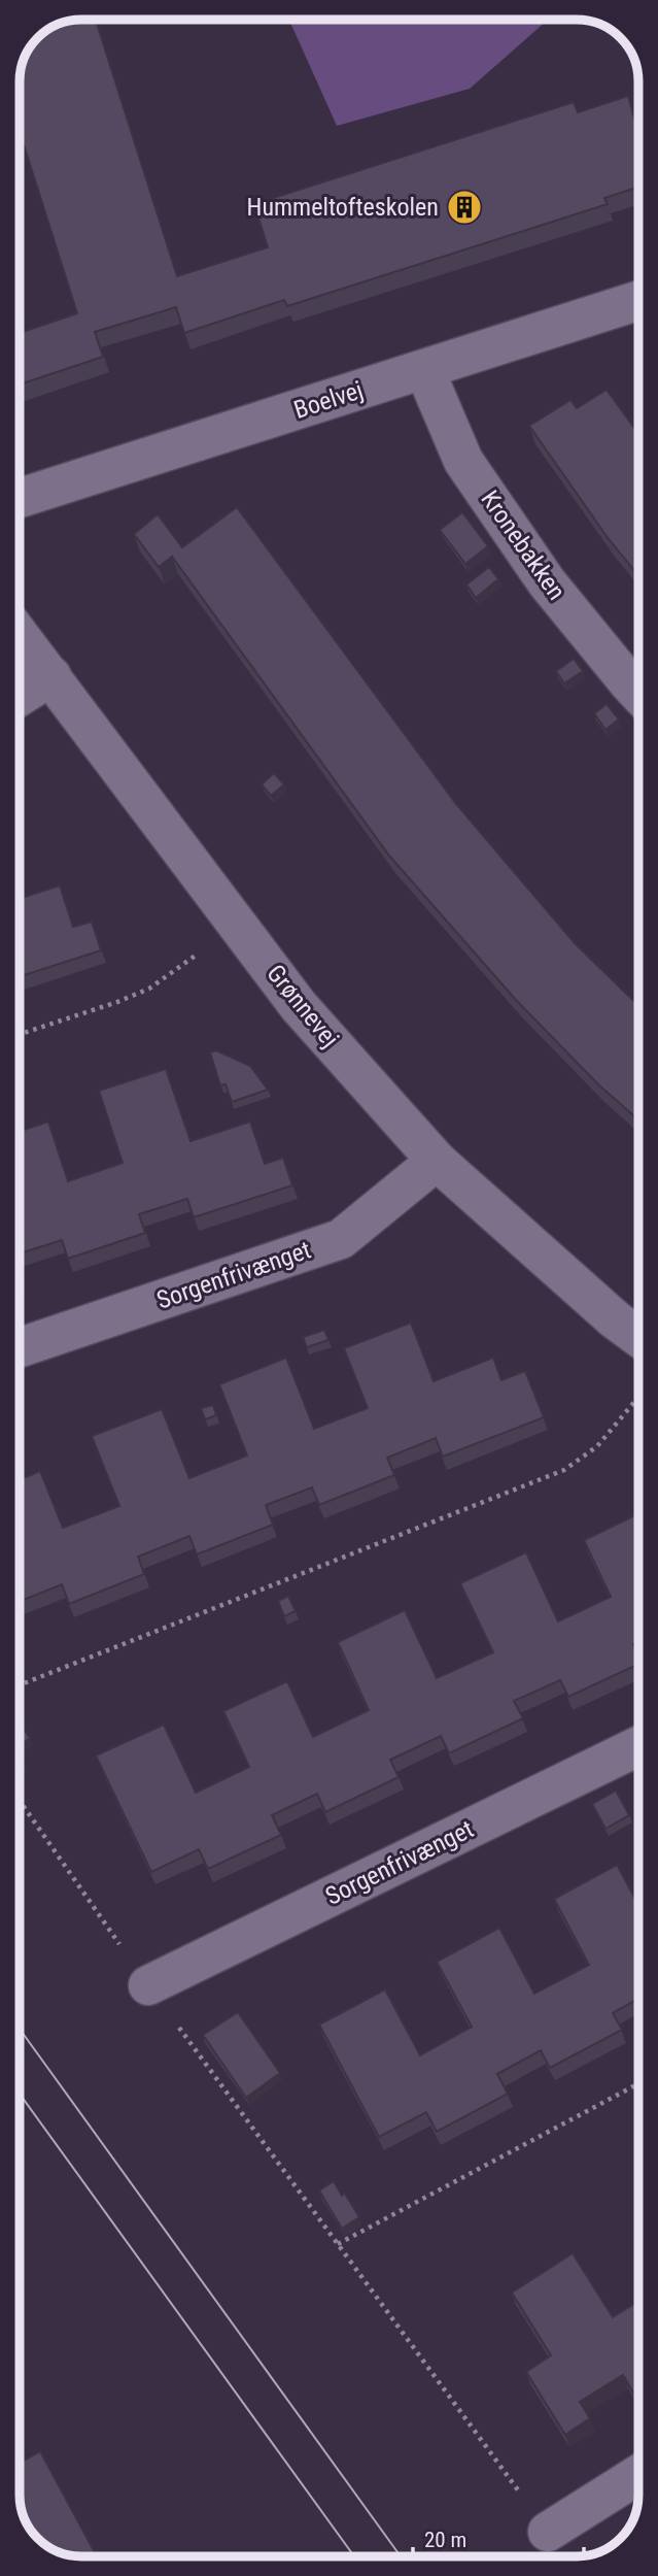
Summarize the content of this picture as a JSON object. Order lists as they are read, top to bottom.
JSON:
{
  "streets": {
    "street": [
      "Boelvej",
      "Kronebakken",
      "Grønnevej",
      "Sorgenfrivænget"
    ]
  },
  "crossings": [
    ["Boelvej", "Kronebakken"],
    ["Grønnevej", "Sorgenfrivænget"]
  ],
  "places": {
    "building": ["Hummeltofteskolen"]
  },
  "scale_bar": "20 m"
}
